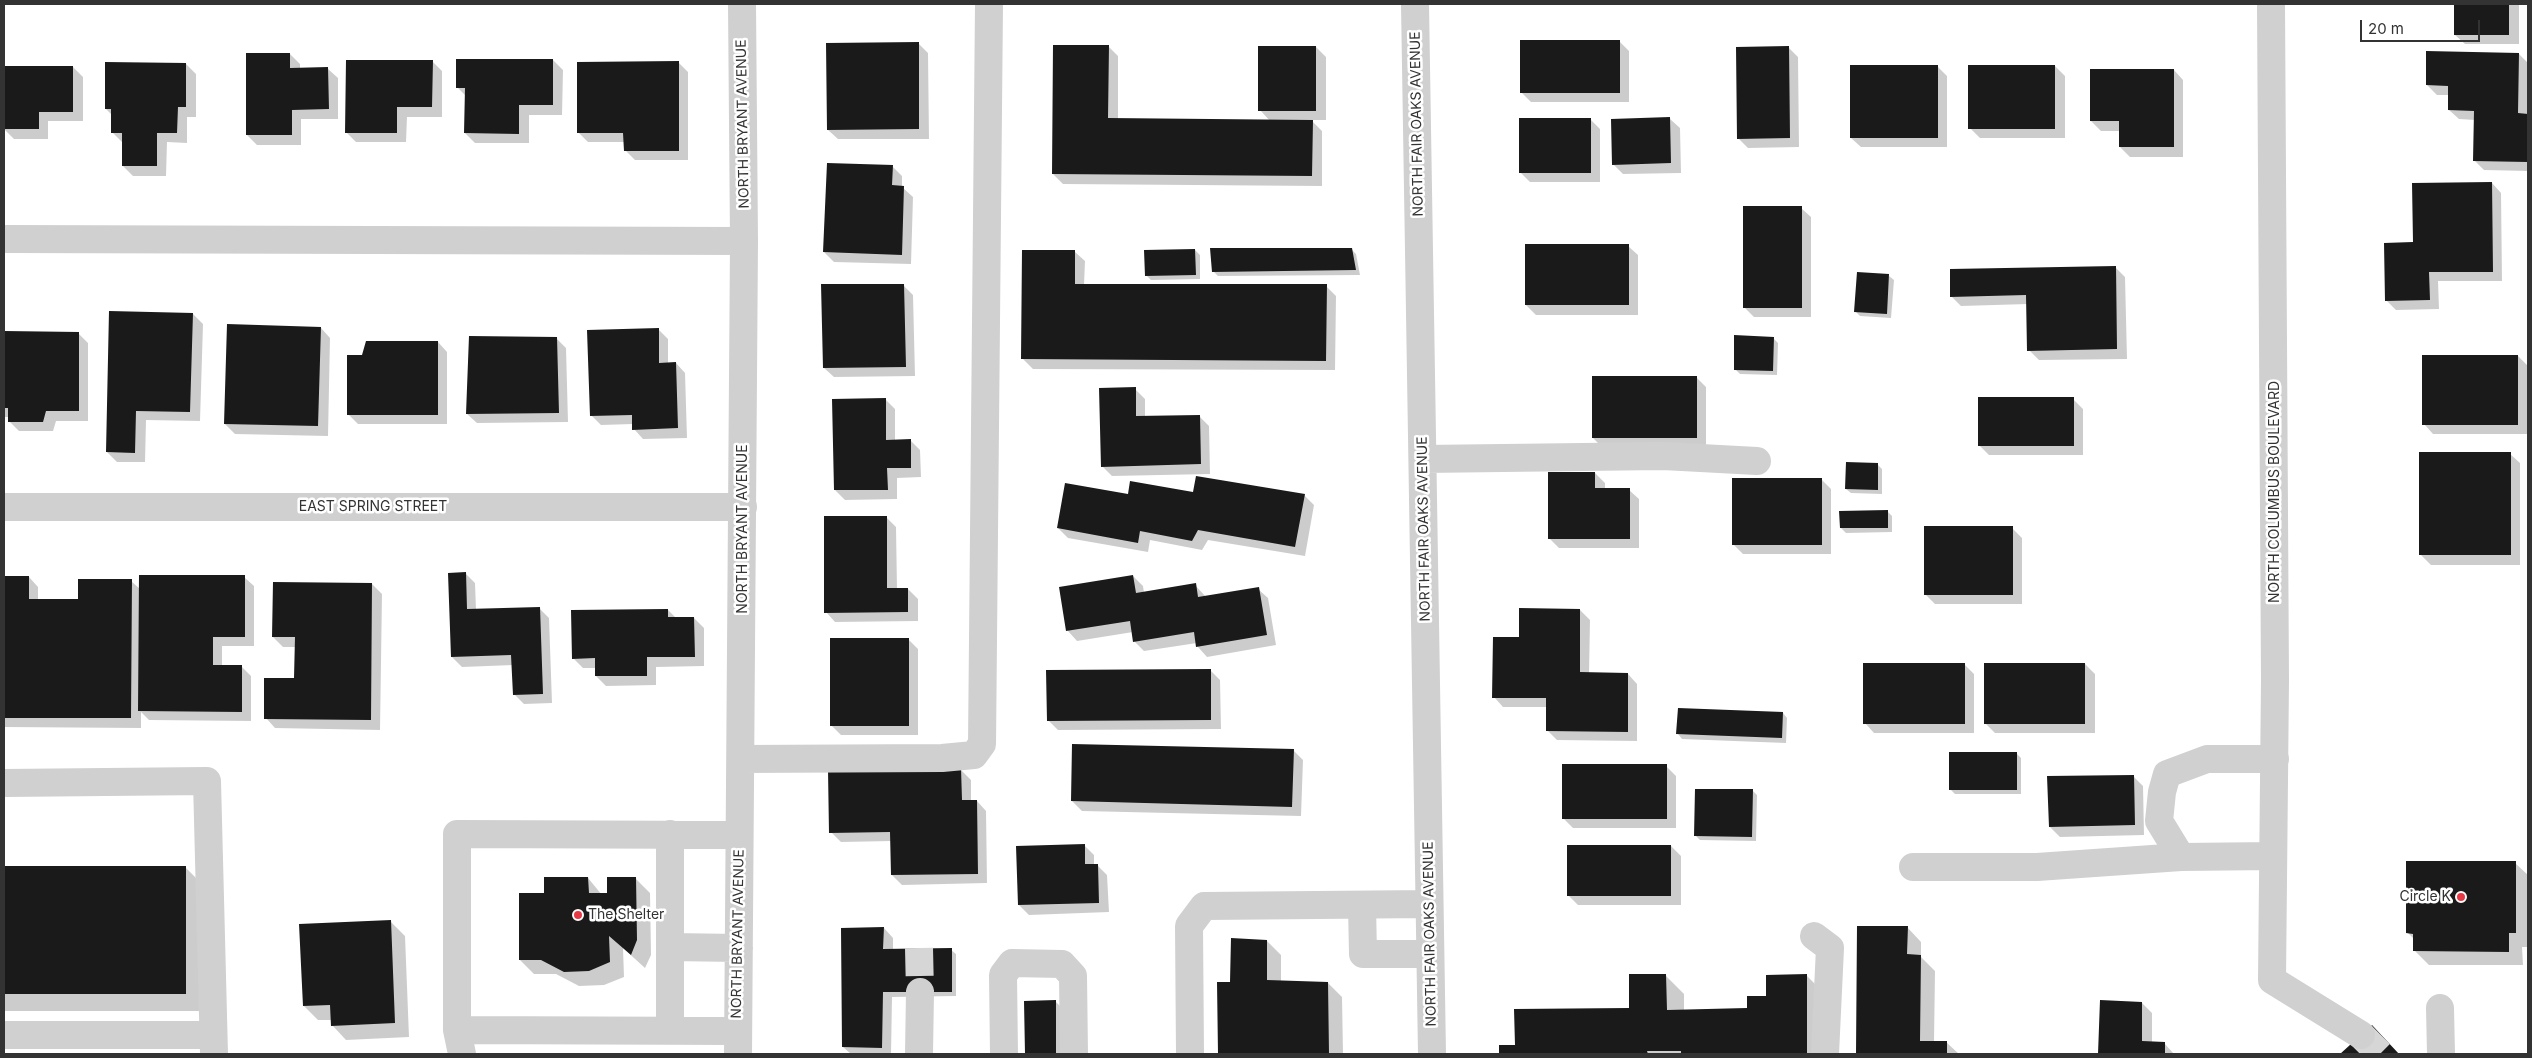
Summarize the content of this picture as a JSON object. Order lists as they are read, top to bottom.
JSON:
{
  "streets": {
    "street": [
      "NORTH BRYANT AVENUE",
      "NORTH FAIR OAKS AVENUE",
      "NORTH COLUMBUS BOULEVARD",
      "EAST SPRING STREET"
    ]
  },
  "crossings": [
    ["NORTH BRYANT AVENUE", "EAST SPRING STREET"]
  ],
  "places": ["Circle K", "The Shelter"],
  "scale_bar": "20 m"
}
